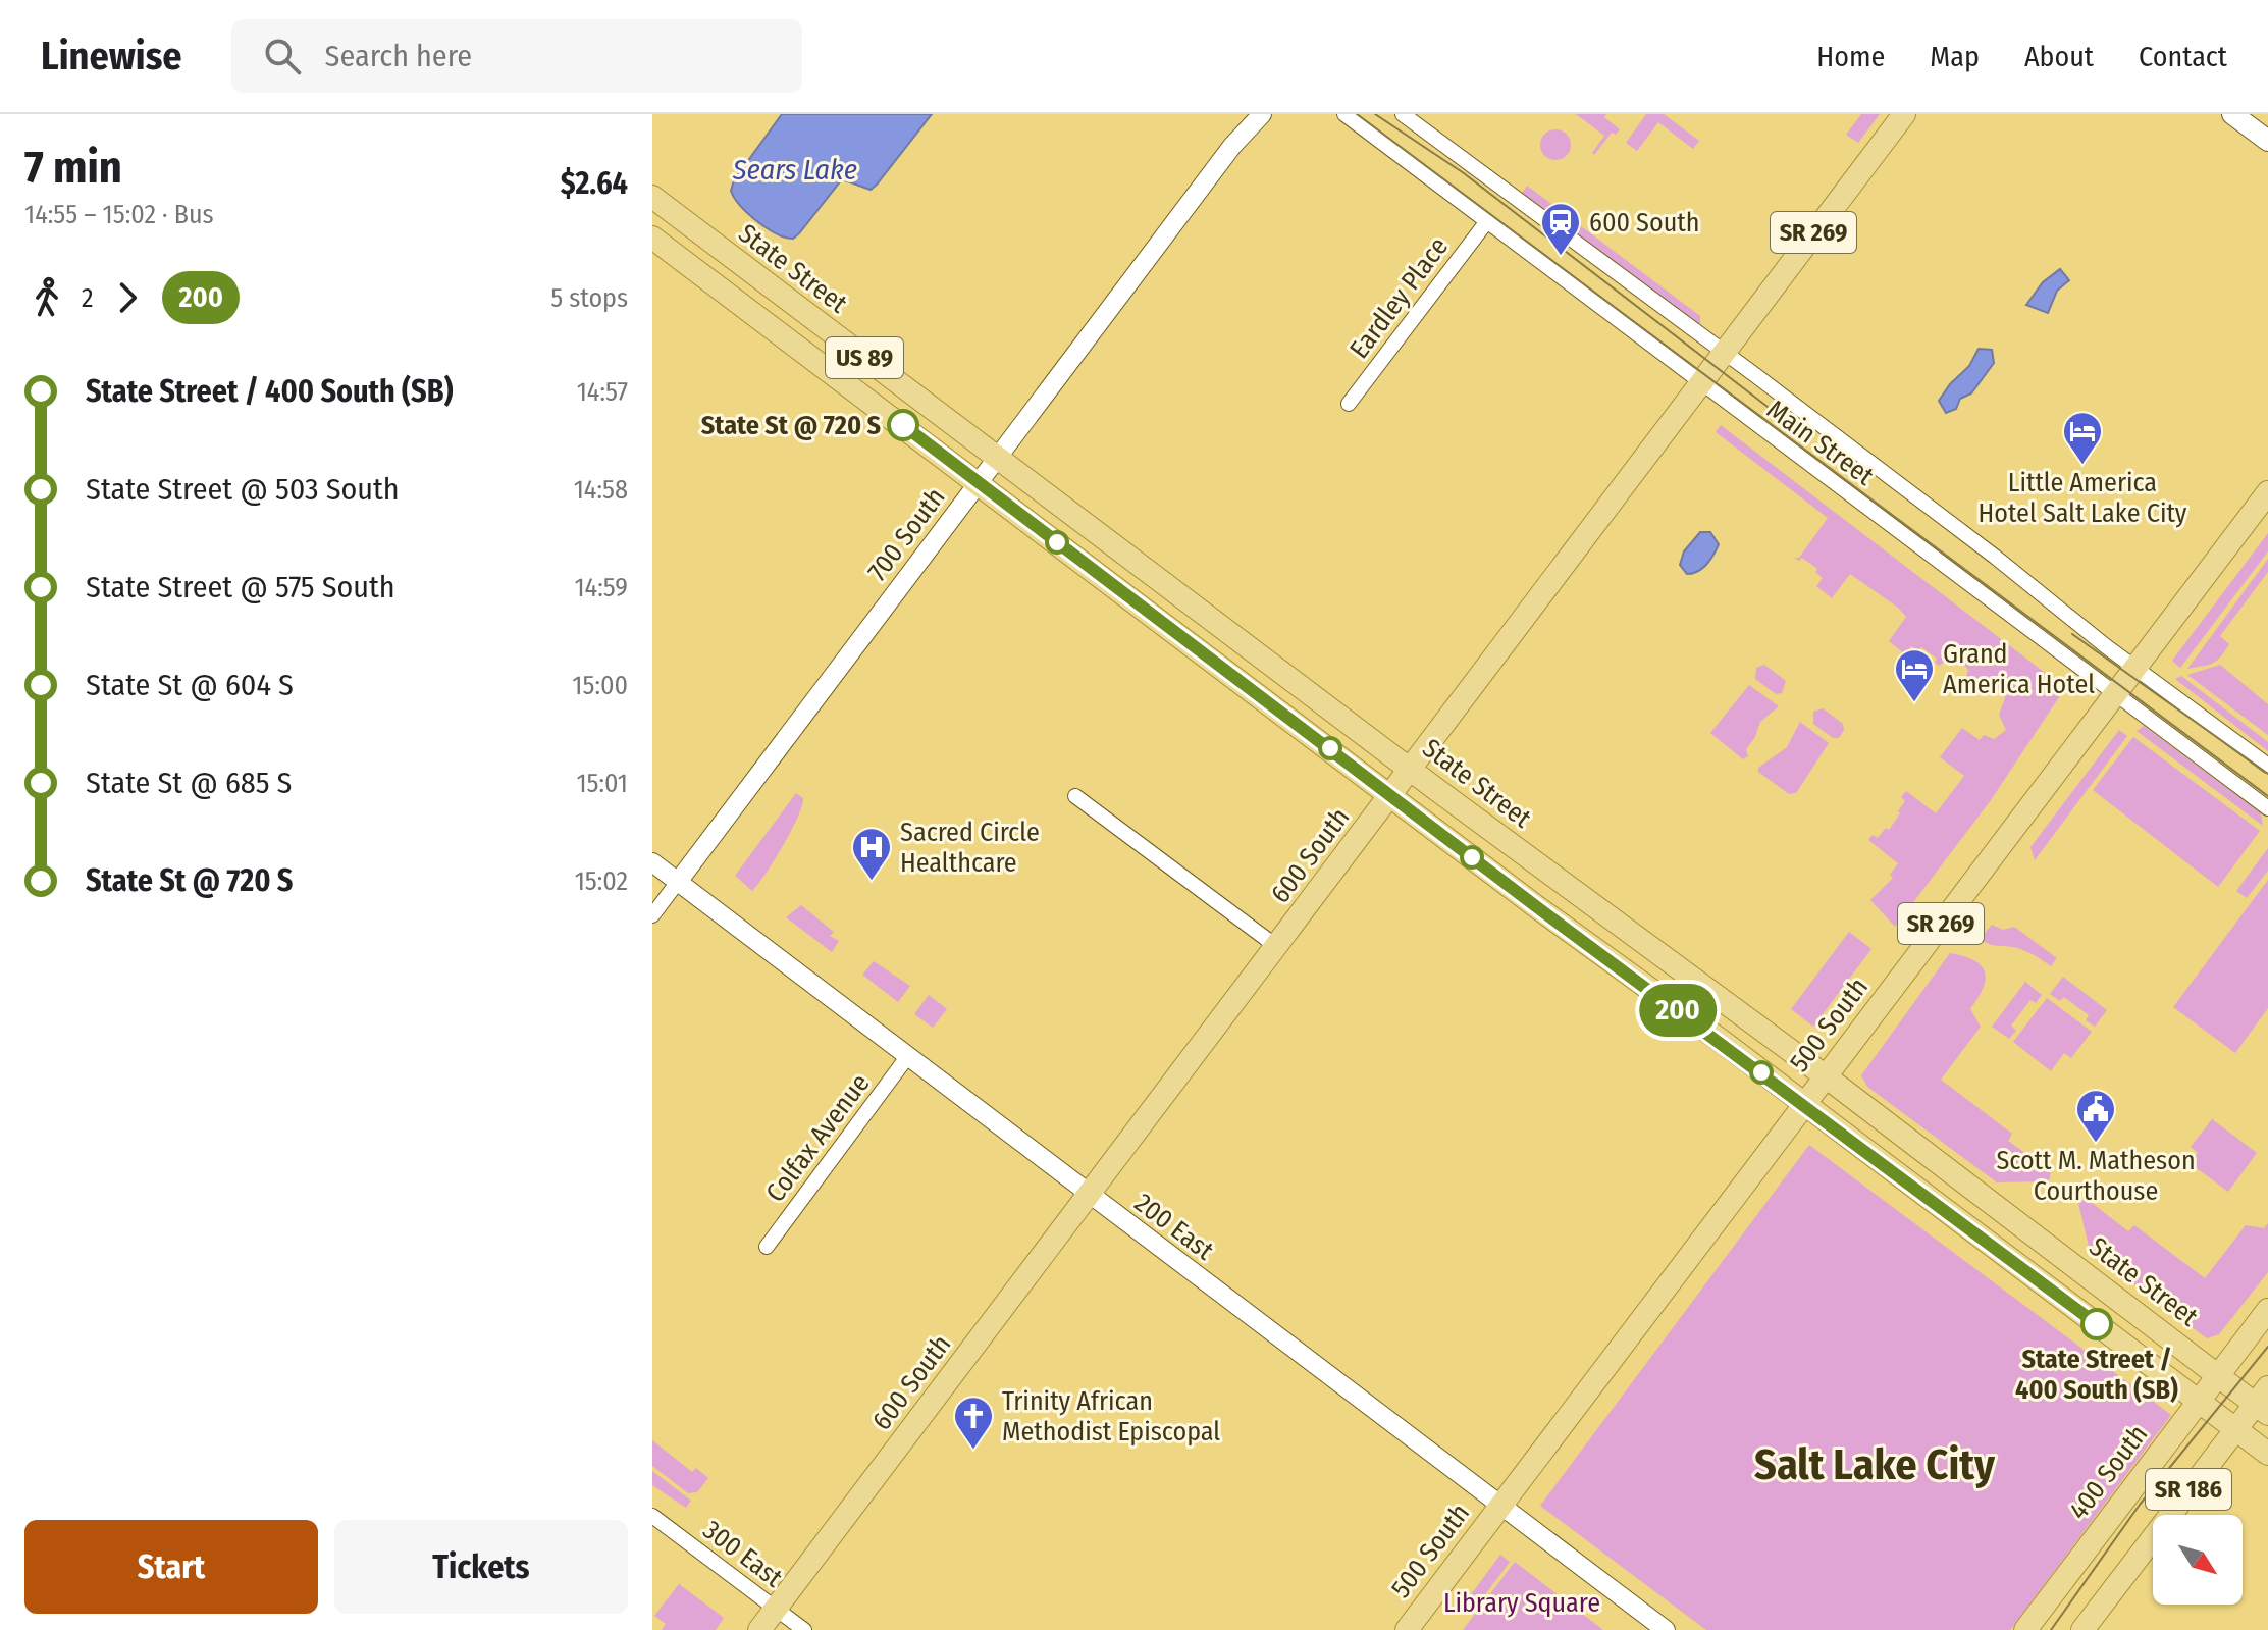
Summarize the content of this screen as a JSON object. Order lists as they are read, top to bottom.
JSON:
{
  "streets": {
    "main road": [
      "SR 269",
      "State Street",
      "US 89",
      "600 South",
      "500 South",
      "400 South",
      "SR 186"
    ],
    "street": [
      "Eardley Place",
      "Main Street",
      "700 South",
      "Colfax Avenue",
      "200 East",
      "300 East"
    ]
  },
  "crossings": [
    ["State Street", "700 South"],
    ["State Street", "600 South"],
    ["State Street", "500 South"],
    ["State Street", "400 South"],
    ["Eardley Place", "Main Street"],
    ["US 89", "700 South"],
    ["US 89", "600 South"],
    ["US 89", "500 South"],
    ["US 89", "400 South"],
    ["US 89", "SR 186"],
    ["Main Street", "600 South"],
    ["Main Street", "500 South"],
    ["700 South", "200 East"],
    ["600 South", "200 East"],
    ["600 South", "300 East"],
    ["500 South", "200 East"],
    ["Colfax Avenue", "200 East"]
  ],
  "districts": ["Salt Lake City"],
  "water": ["Sears Lake"],
  "parks": ["Library Square"],
  "places": {
    "station": ["600 South"],
    "other": ["State St @ 720 S", "State Street / 400 South (SB)"],
    "hotel": ["Little America Hotel Salt Lake City", "Grand America Hotel"],
    "hospital": ["Sacred Circle Healthcare"],
    "public building": ["Scott M. Matheson Courthouse"],
    "church": ["Trinity African Methodist Episcopal"]
  },
  "lines": ["bus line 200"],
  "north": "bottom right",
  "page": {
    "header": "Linewise",
    "search": "Search here",
    "nav": [
      "Home",
      "Map",
      "About",
      "Contact"
    ],
    "heading": ["7 min", "14:55 – 15:02 · Bus", "$2.64"],
    "on_map": "200",
    "legs": ["2", "200", "5 stops"],
    "list": [
      {
        "name": "State Street / 400 South (SB)",
        "value": "14:57"
      },
      {
        "name": "State Street @ 503 South",
        "value": "14:58"
      },
      {
        "name": "State Street @ 575 South",
        "value": "14:59"
      },
      {
        "name": "State St @ 604 S",
        "value": "15:00"
      },
      {
        "name": "State St @ 685 S",
        "value": "15:01"
      },
      {
        "name": "State St @ 720 S",
        "value": "15:02"
      }
    ],
    "buttons": ["Start", "Tickets"]
  }
}
